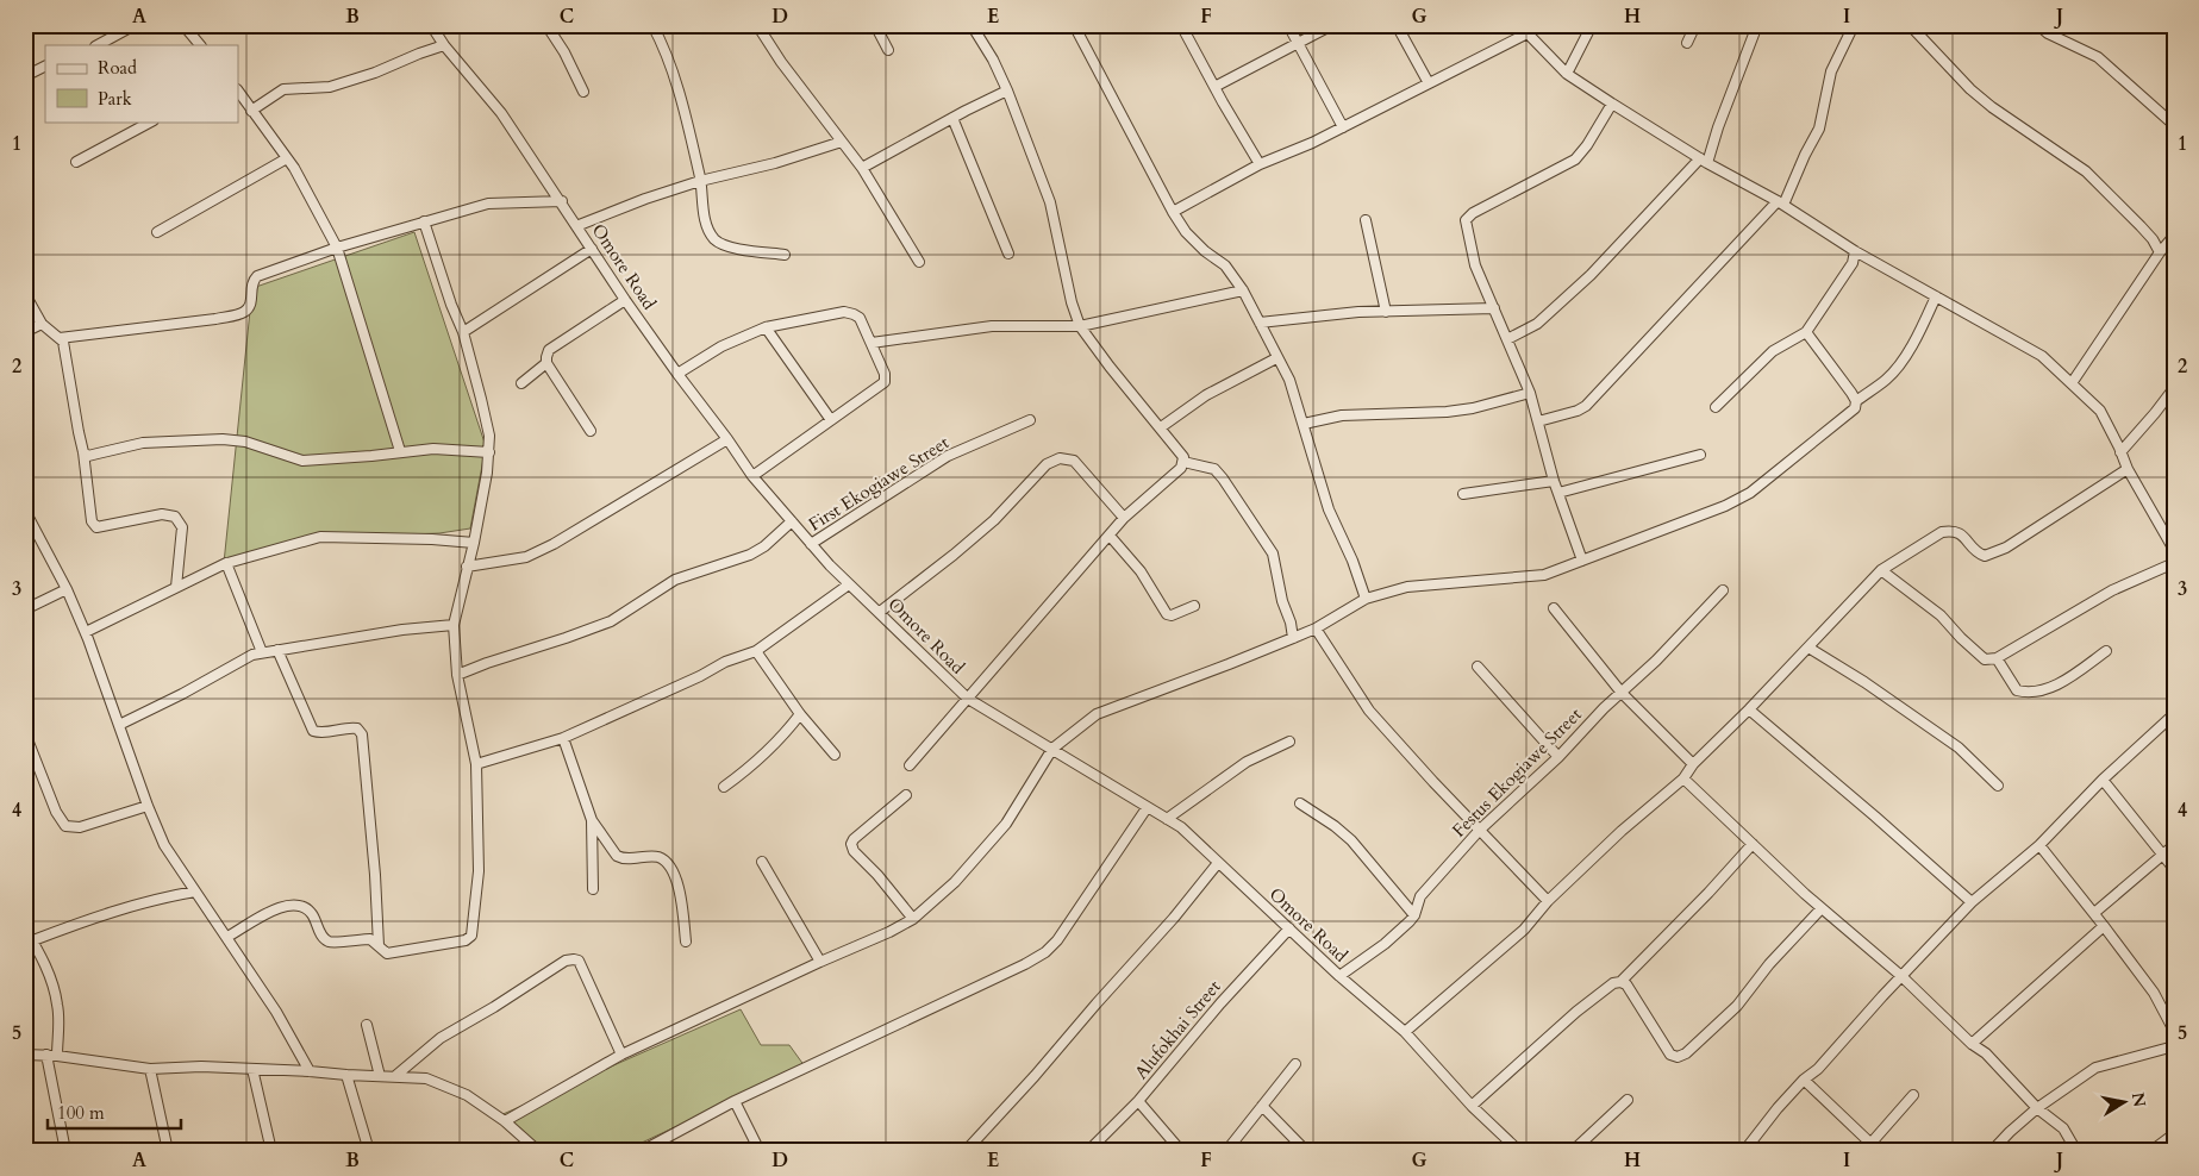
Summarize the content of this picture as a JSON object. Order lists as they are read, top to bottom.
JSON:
{
  "streets": {
    "street": [
      "Omore Road",
      "First Ekogiawe Street",
      "Festus Ekogiawe Street",
      "Alufokhai Street"
    ]
  },
  "crossings": [
    ["Omore Road", "First Ekogiawe Street"],
    ["Omore Road", "Festus Ekogiawe Street"],
    ["Omore Road", "Alufokhai Street"]
  ],
  "legend": ["Road", "Park"],
  "scale_bar": "100 m",
  "north": "right",
  "grid": {
    "columns": [
      "A",
      "B",
      "C",
      "D",
      "E",
      "F",
      "G",
      "H",
      "I",
      "J"
    ],
    "rows": [
      "1",
      "2",
      "3",
      "4",
      "5"
    ]
  }
}
